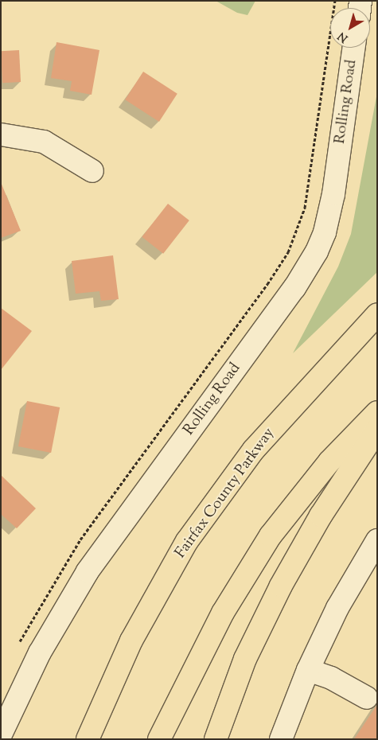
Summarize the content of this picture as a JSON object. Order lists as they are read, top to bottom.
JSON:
{
  "streets": {
    "main road": ["Fairfax County Parkway"],
    "street": ["Rolling Road"]
  },
  "north": "bottom left"
}
